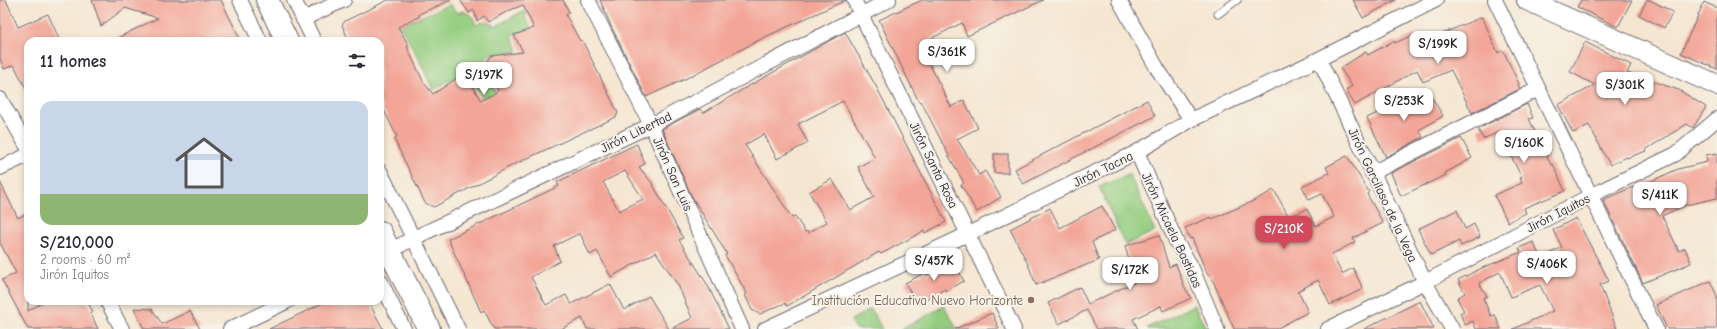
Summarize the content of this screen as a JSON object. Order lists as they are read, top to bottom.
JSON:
{
  "streets": {
    "street": [
      "Jirón Libertad",
      "Jirón Santa Rosa",
      "Jirón Tacna",
      "Jirón San Luis",
      "Jirón Garcilaso de la Vega",
      "Jirón Iquitos",
      "Jirón Micaela Bastidas"
    ]
  },
  "crossings": [
    ["Jirón Libertad", "Jirón Santa Rosa"],
    ["Jirón Libertad", "Jirón San Luis"],
    ["Jirón Santa Rosa", "Jirón Tacna"],
    ["Jirón Tacna", "Jirón Garcilaso de la Vega"],
    ["Jirón Tacna", "Jirón Micaela Bastidas"],
    ["Jirón Garcilaso de la Vega", "Jirón Iquitos"]
  ],
  "places": ["Institución Educativa Nuevo Horizonte"],
  "page": {
    "price": [
      "S/199K",
      "S/361K",
      "S/197K",
      "S/301K",
      "S/253K",
      "S/160K",
      "S/411K",
      "S/210K",
      "S/457K",
      "S/406K",
      "S/172K"
    ],
    "heading": "11 homes",
    "list": [
      {
        "name": "S/210,000",
        "note": "2 rooms · 60 m² · Jirón Iquitos"
      }
    ]
  }
}
